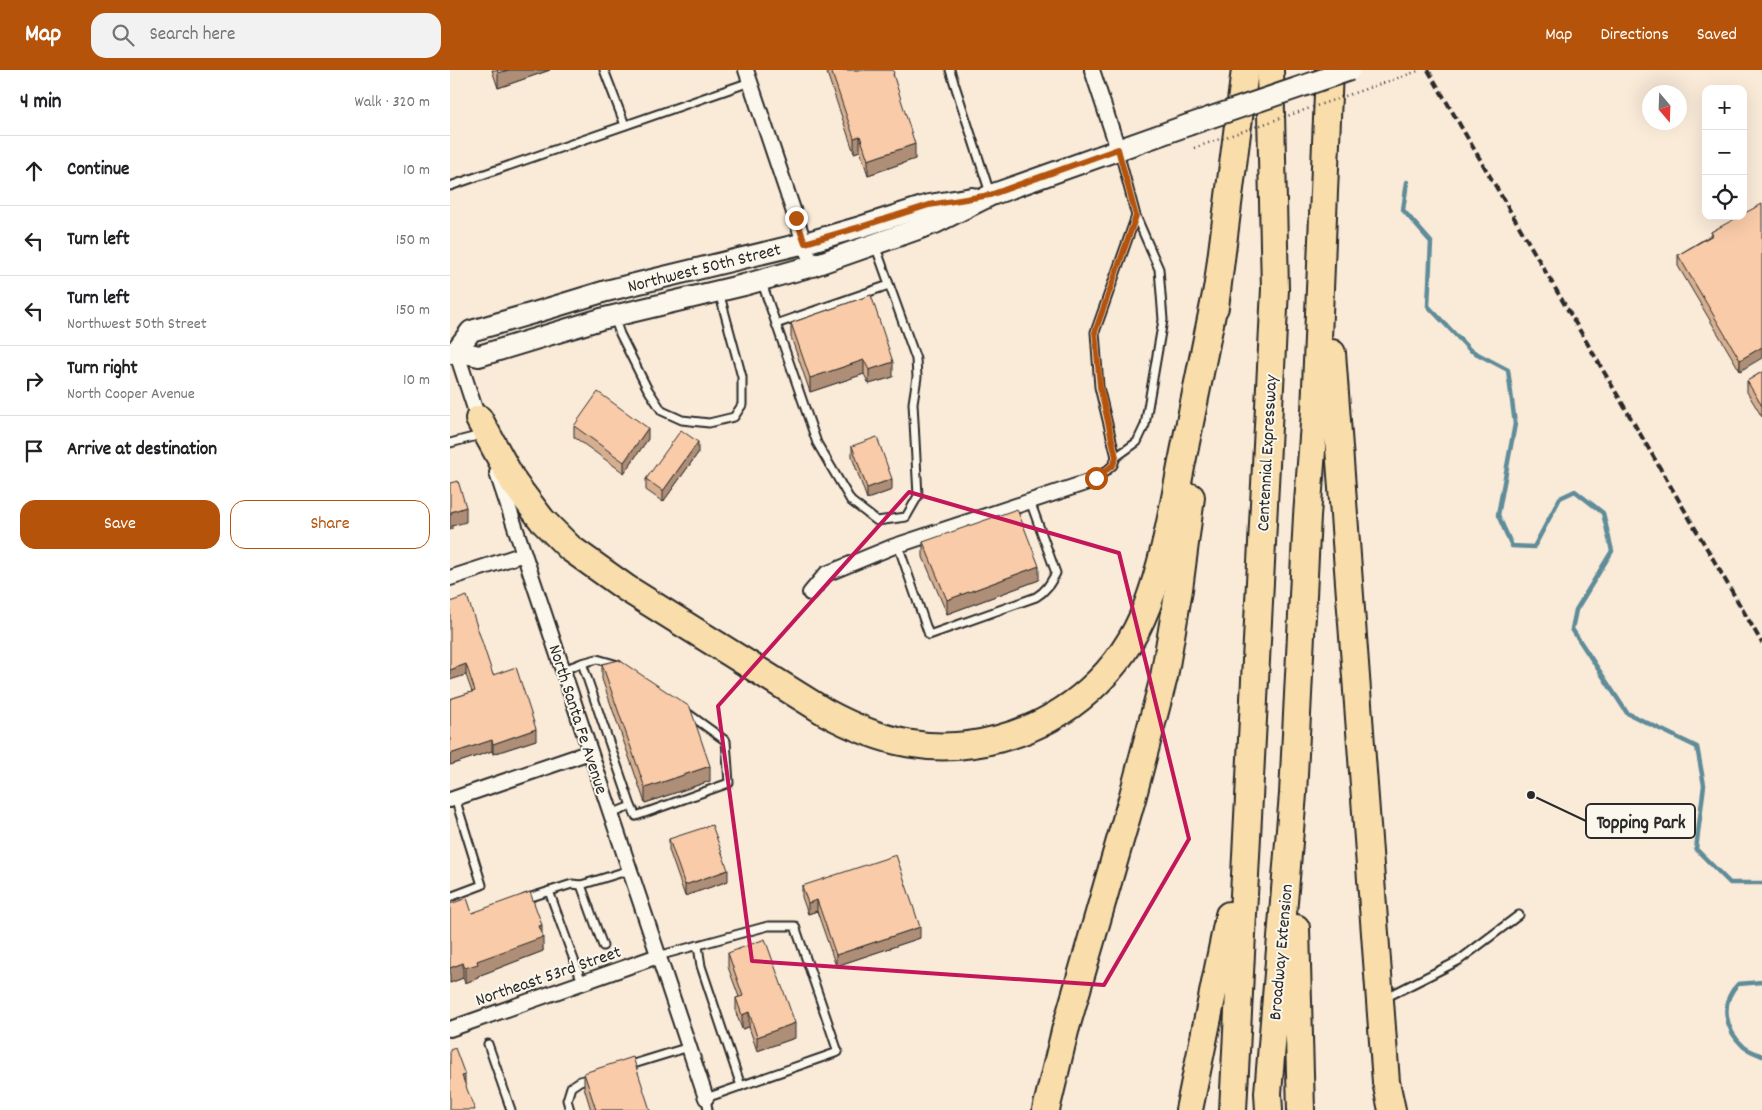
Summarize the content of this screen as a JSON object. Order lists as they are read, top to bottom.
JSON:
{
  "streets": {
    "highway": ["Centennial Expressway", "Broadway Extension"],
    "main road": ["Northwest 50th Street"],
    "street": ["North Santa Fe Avenue", "Northeast 53rd Street"]
  },
  "crossings": [
    ["Northwest 50th Street", "North Santa Fe Avenue"],
    ["Centennial Expressway", "Broadway Extension"],
    ["North Santa Fe Avenue", "Northeast 53rd Street"]
  ],
  "places": ["Topping Park"],
  "north": "bottom",
  "page": {
    "header": "Map",
    "search": "Search here",
    "nav": ["Map", "Directions", "Saved"],
    "heading": ["4 min", "Walk · 320 m"],
    "map_buttons": ["+", "−"],
    "list": [
      ["Continue", "10 m"],
      ["Turn left", "150 m"],
      ["Turn left", "Northwest 50th Street", "150 m"],
      ["Turn right", "North Cooper Avenue", "10 m"],
      "Arrive at destination"
    ],
    "buttons": ["Save", "Share"]
  }
}
